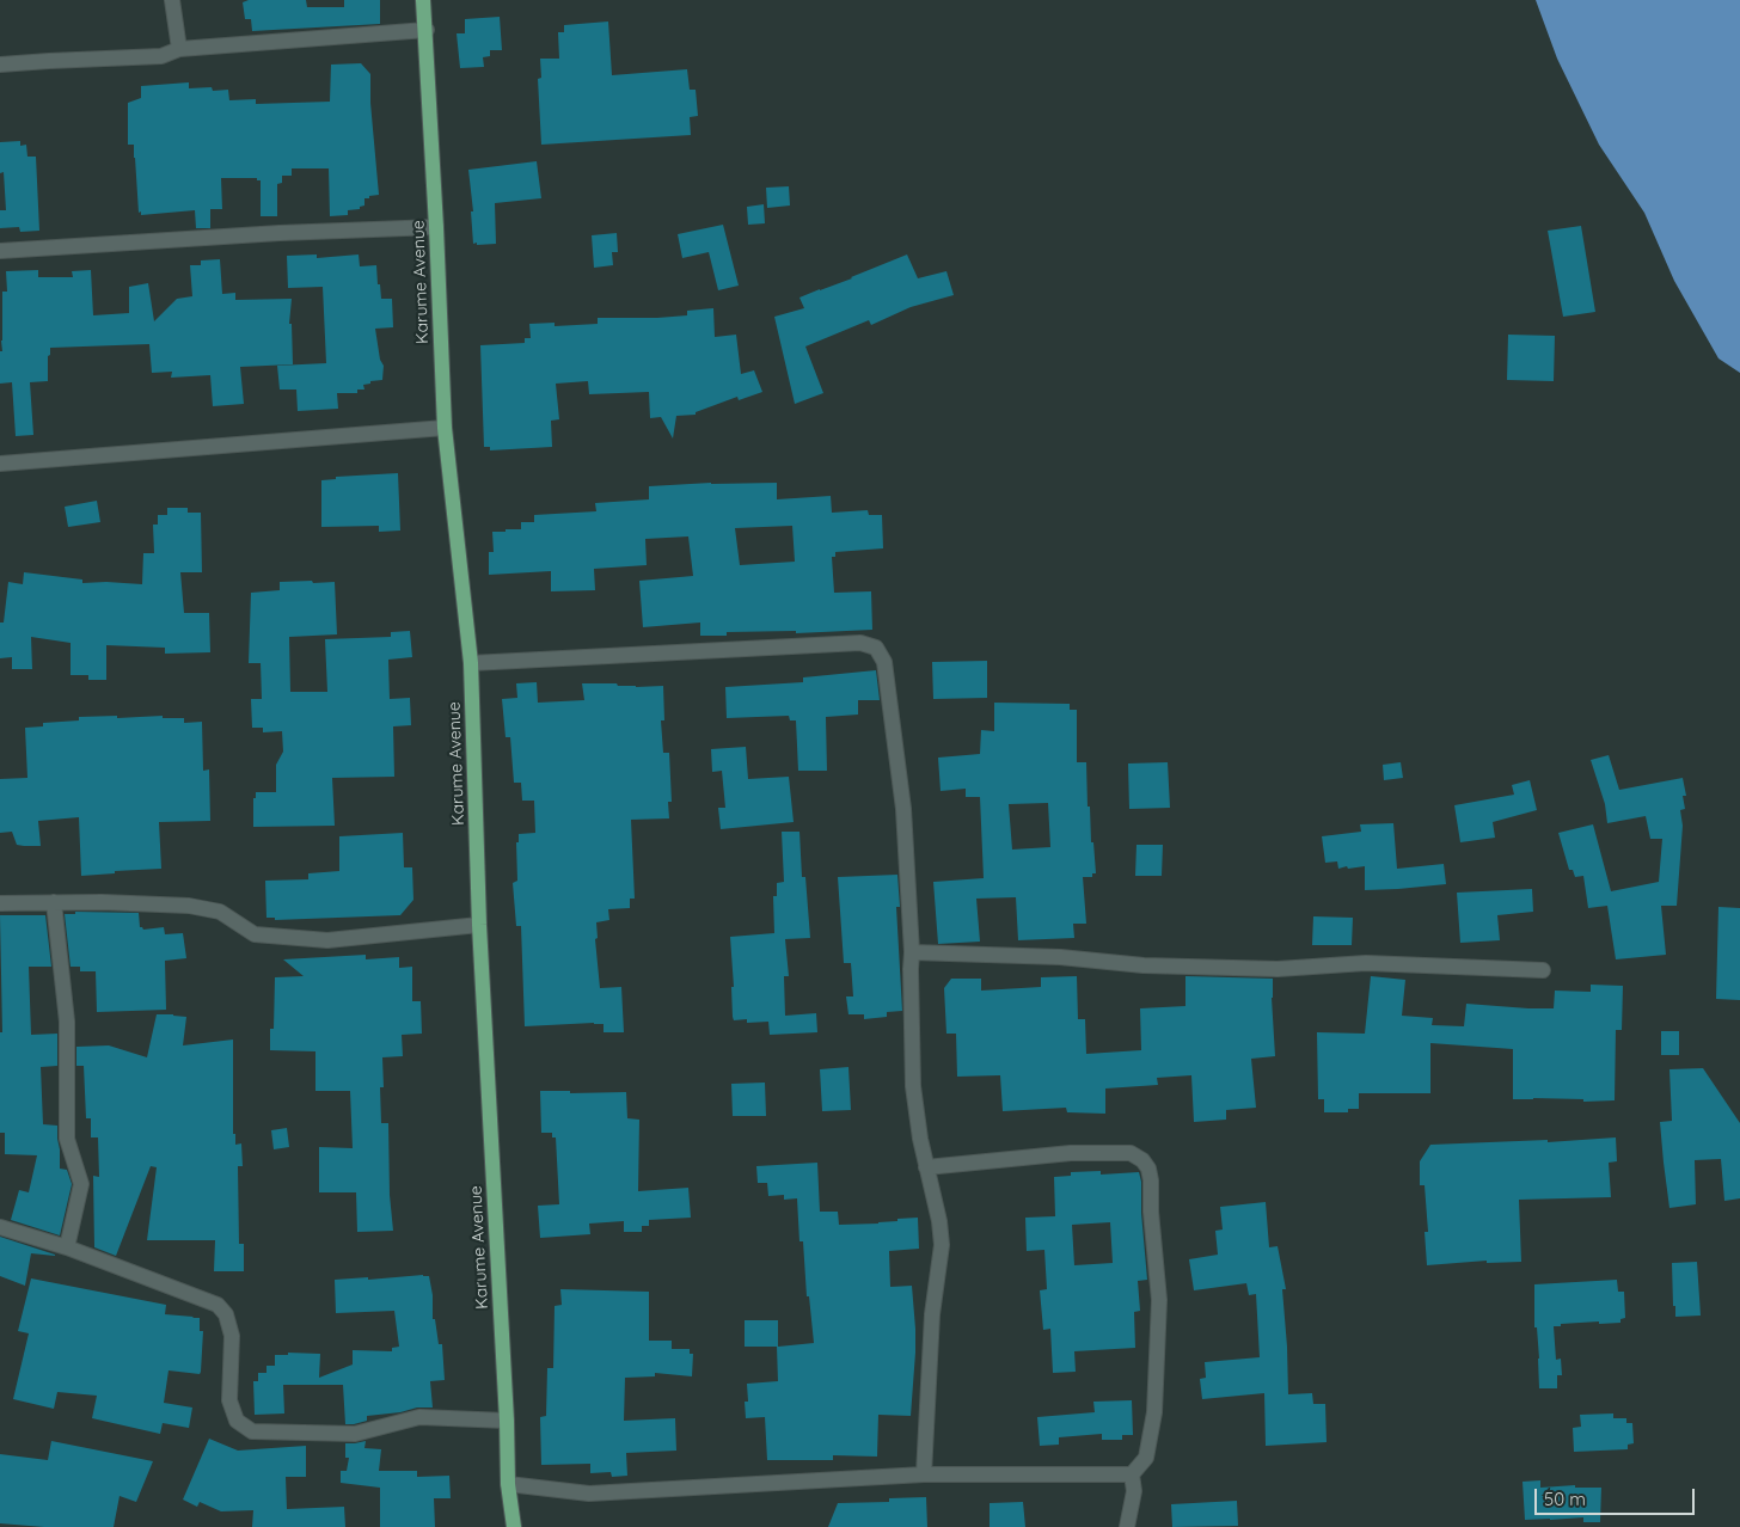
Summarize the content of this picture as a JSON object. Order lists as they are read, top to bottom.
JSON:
{
  "streets": {
    "main road": ["Karume Avenue"]
  },
  "scale_bar": "50 m"
}
